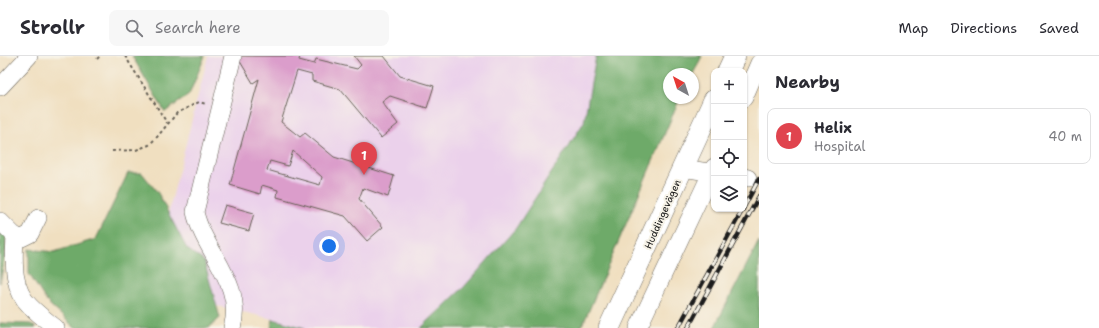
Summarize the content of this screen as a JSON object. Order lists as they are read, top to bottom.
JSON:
{
  "streets": {
    "main road": ["Huddingevägen"]
  },
  "north": "top left",
  "page": {
    "header": "Strollr",
    "search": "Search here",
    "nav": ["Map", "Directions", "Saved"],
    "heading": "Nearby",
    "map_buttons": ["+", "−"],
    "list": [
      {
        "mark": "1",
        "name": "Helix",
        "note": "Hospital",
        "value": "40 m"
      }
    ],
    "pins": "1"
  }
}
